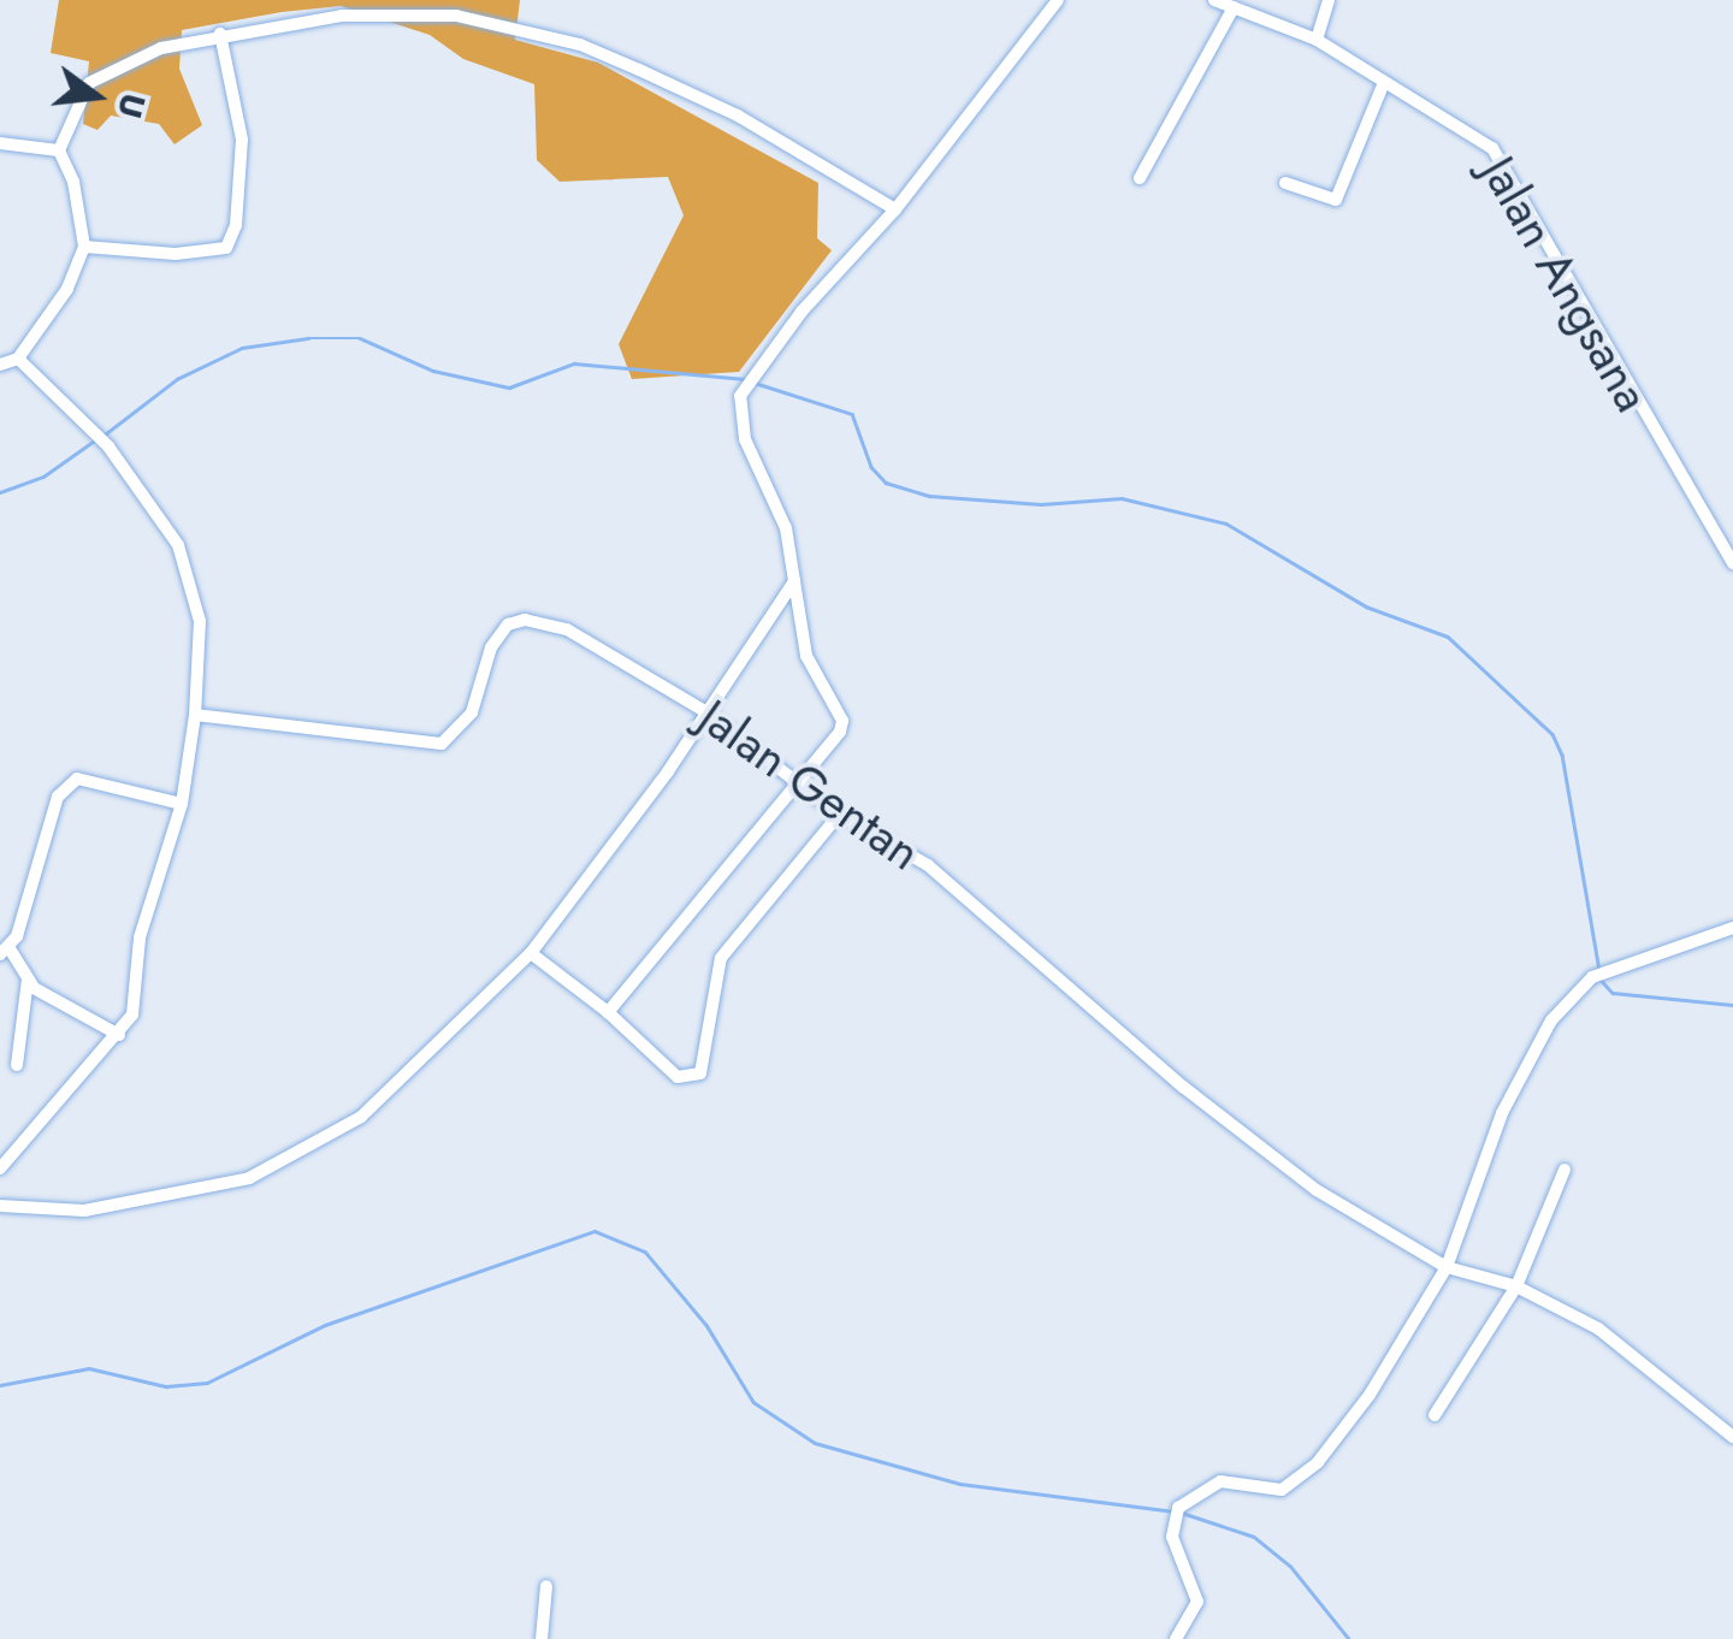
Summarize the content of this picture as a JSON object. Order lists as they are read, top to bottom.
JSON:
{
  "streets": {
    "street": ["Jalan Angsana", "Jalan Gentan"]
  },
  "north": "right"
}
